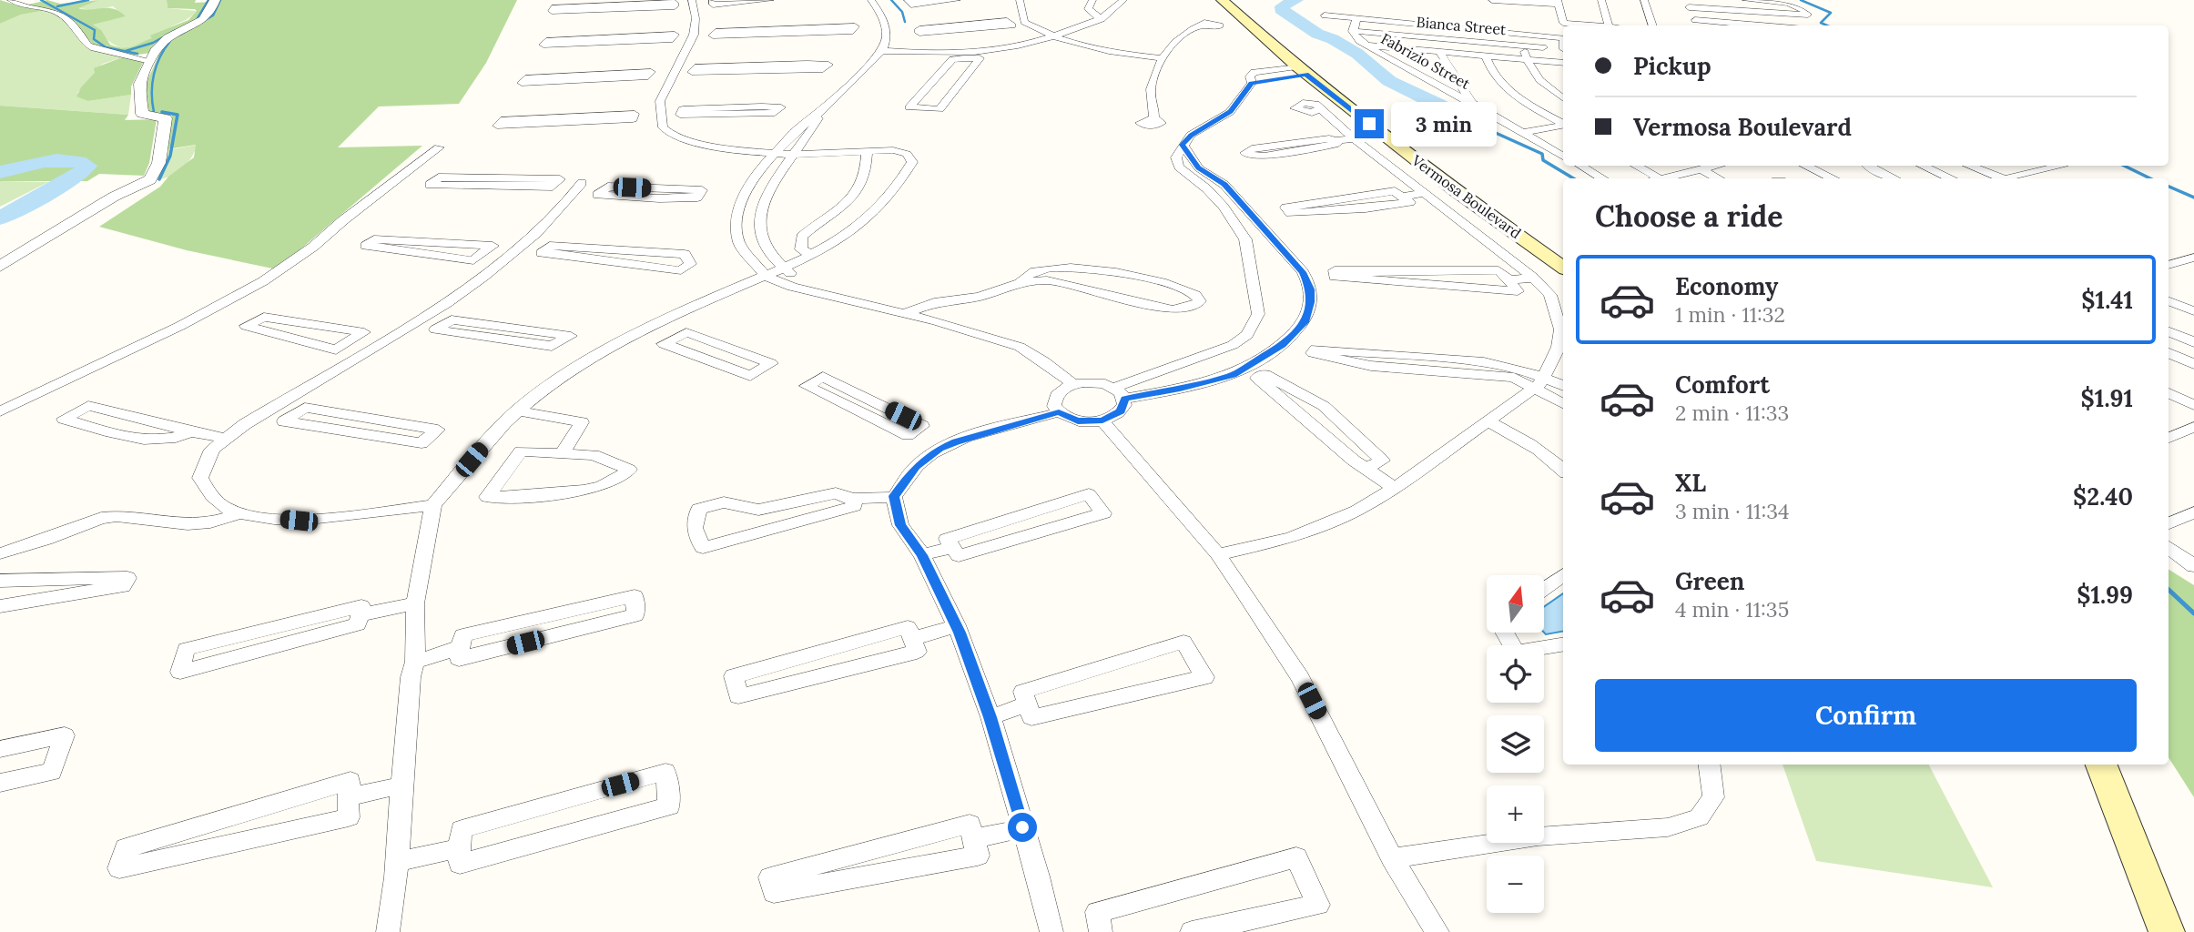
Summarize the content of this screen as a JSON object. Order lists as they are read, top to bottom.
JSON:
{
  "streets": {
    "main road": ["Vermosa Boulevard"],
    "street": ["Bianca Street", "Fabrizio Street"]
  },
  "crossings": [
    ["Bianca Street", "Fabrizio Street"]
  ],
  "north": "top",
  "page": {
    "banner": ["Pickup", "Vermosa Boulevard"],
    "bubble": "3 min",
    "heading": "Choose a ride",
    "list": [
      {
        "name": "Economy",
        "note": "1 min · 11:32",
        "value": "$1.41"
      },
      {
        "name": "Comfort",
        "note": "2 min · 11:33",
        "value": "$1.91"
      },
      {
        "name": "XL",
        "note": "3 min · 11:34",
        "value": "$2.40"
      },
      {
        "name": "Green",
        "note": "4 min · 11:35",
        "value": "$1.99"
      }
    ],
    "map_buttons": ["+", "−"],
    "buttons": "Confirm"
  }
}
